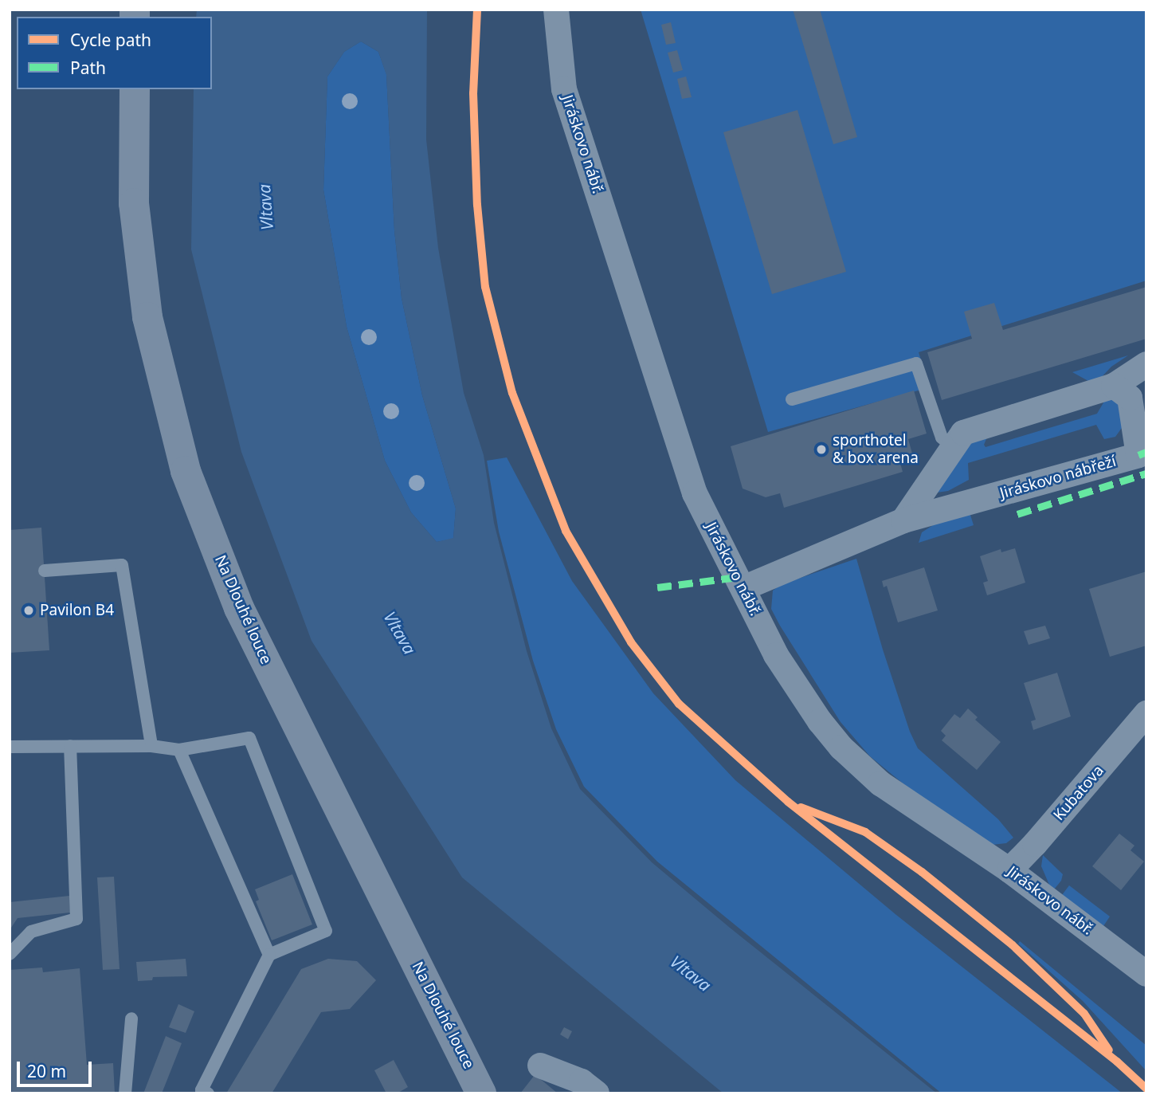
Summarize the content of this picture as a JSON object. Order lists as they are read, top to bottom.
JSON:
{
  "streets": {
    "main road": ["Na Dlouhé louce"],
    "street": ["Jiráskovo nábř.", "Jiráskovo nábřeží", "Kubatova"]
  },
  "crossings": [
    ["Jiráskovo nábř.", "Jiráskovo nábřeží"],
    ["Jiráskovo nábř.", "Kubatova"]
  ],
  "water": ["Vltava"],
  "places": ["sporthotel & box arena", "Pavilon B4"],
  "legend": ["Cycle path", "Path"],
  "scale_bar": "20 m"
}
